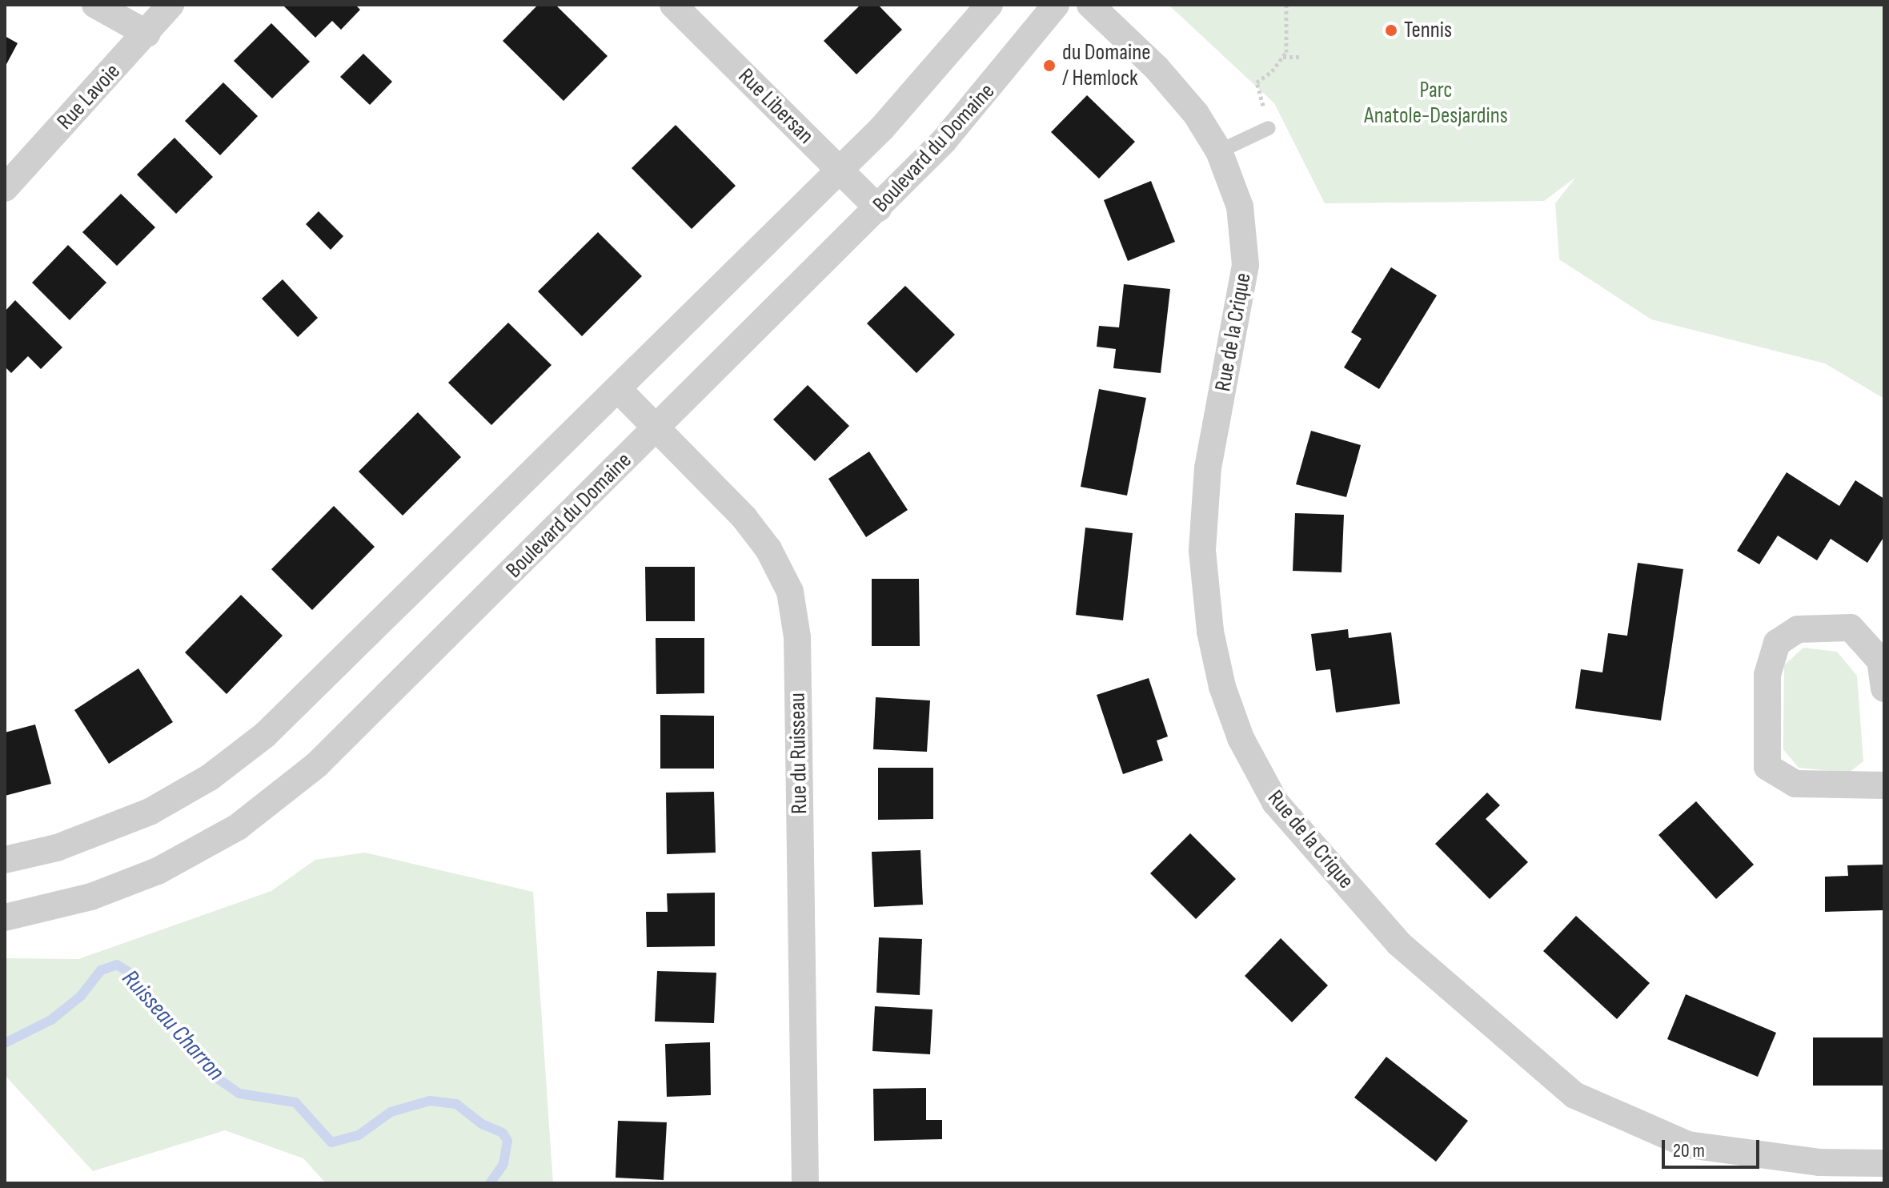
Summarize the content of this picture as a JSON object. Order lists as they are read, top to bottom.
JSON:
{
  "streets": {
    "street": [
      "Rue Lavoie",
      "Rue Libersan",
      "Boulevard du Domaine",
      "Rue de la Crique",
      "Rue du Ruisseau"
    ]
  },
  "crossings": [
    ["Rue Libersan", "Boulevard du Domaine"],
    ["Boulevard du Domaine", "Rue du Ruisseau"]
  ],
  "water": ["Ruisseau Charron"],
  "parks": ["Parc Anatole-Desjardins"],
  "places": ["Tennis", "du Domaine / Hemlock"],
  "scale_bar": "20 m"
}
